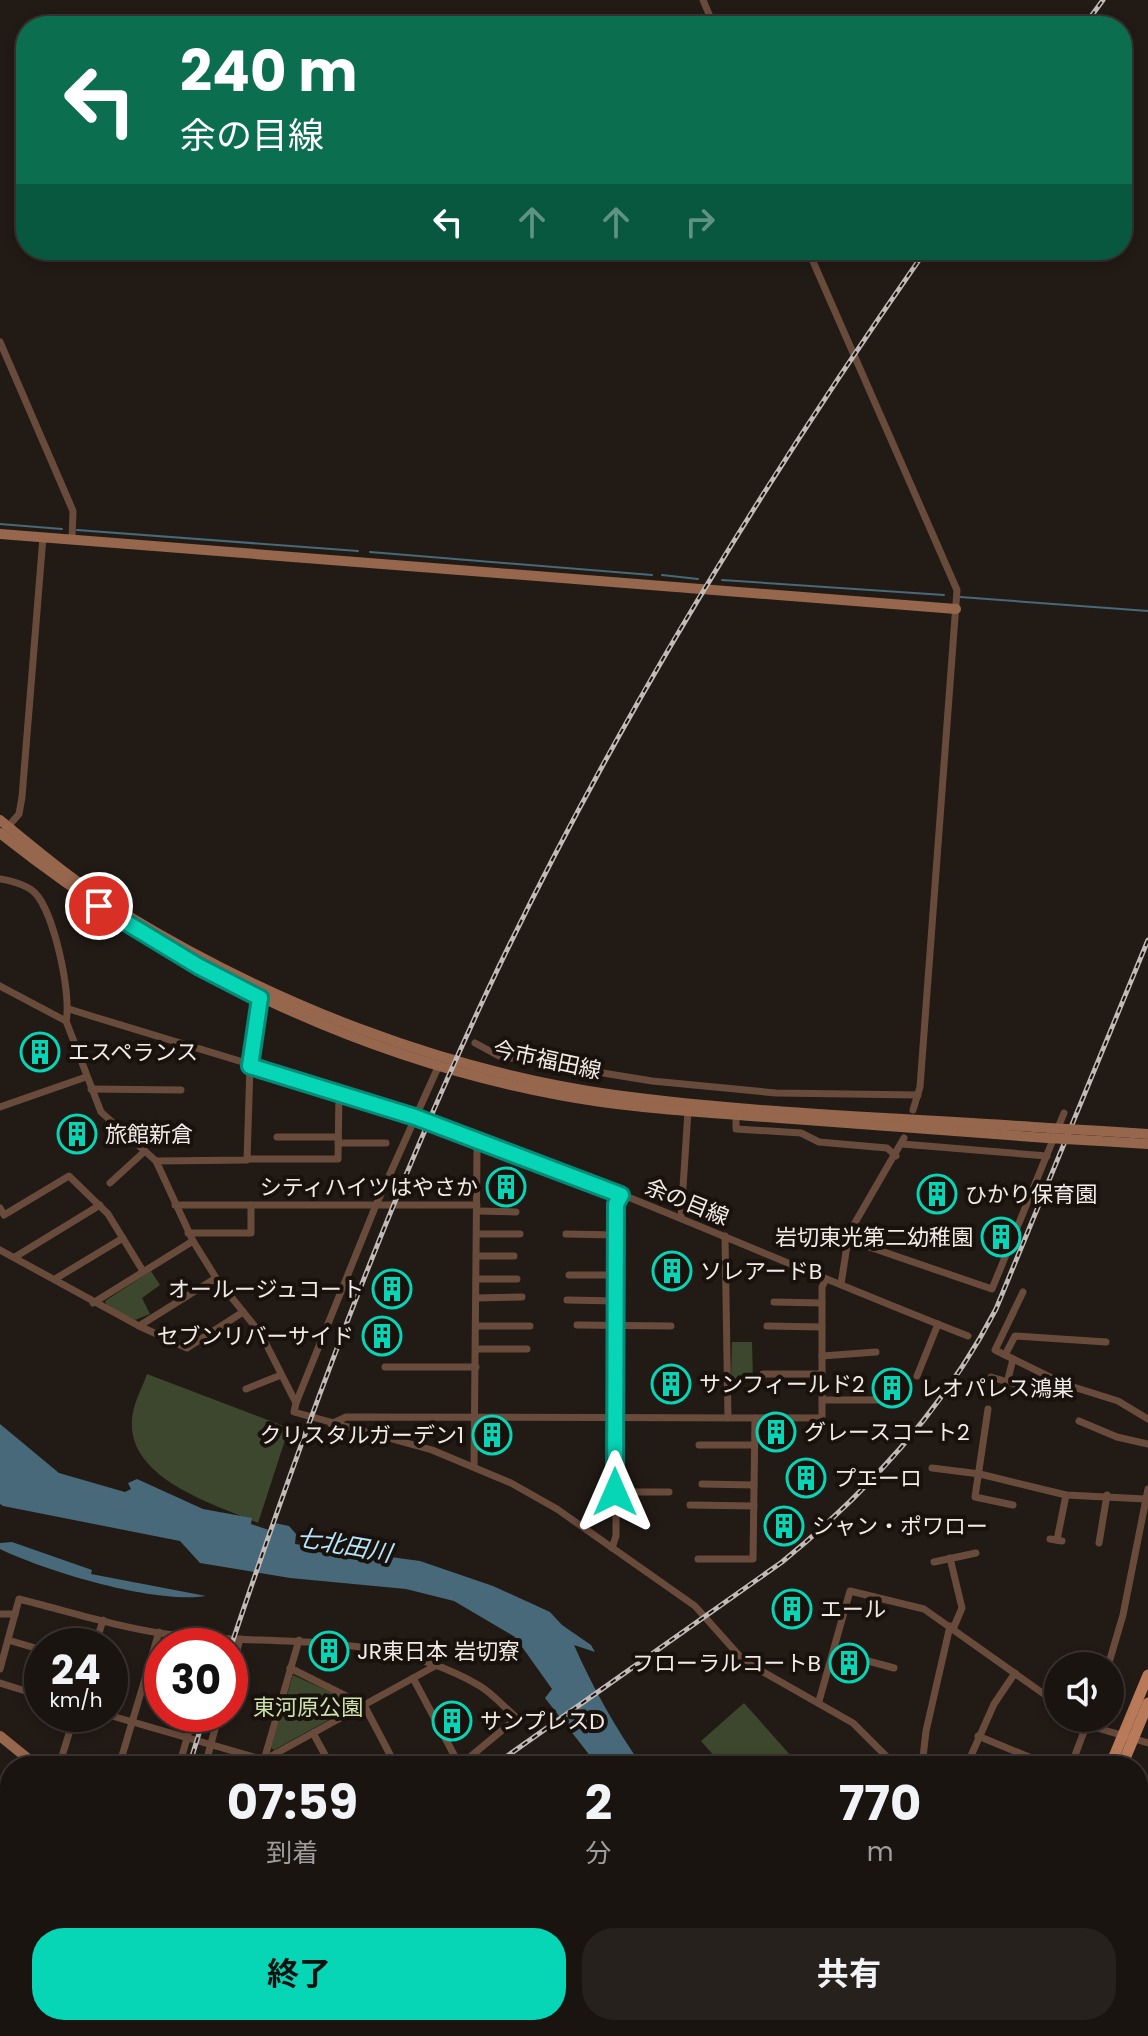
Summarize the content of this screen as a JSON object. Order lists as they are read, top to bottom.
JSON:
{
  "streets": {
    "main road": ["今市福田線"],
    "street": ["余の目線"]
  },
  "water": ["七北田川"],
  "parks": ["東河原公園"],
  "places": {
    "building": [
      "エスペランス",
      "旅館新倉",
      "シティハイツはやさか",
      "ひかり保育園",
      "岩切東光第二幼稚園",
      "ソレアードB",
      "オールージュコート",
      "セブンリバーサイド",
      "サンフィールド2",
      "レオパレス鴻巣",
      "グレースコート2",
      "クリスタルガーデン1",
      "プエーロ",
      "シャン・ポワロー",
      "エール",
      "JR東日本 岩切寮",
      "フローラルコートB",
      "サンプレスD"
    ]
  },
  "page": {
    "turn": ["240 m", "余の目線"],
    "speed": "24 km/h",
    "limit": "30",
    "eta": [
      "07:59",
      "到着",
      "2",
      "分",
      "770",
      "m"
    ],
    "buttons": ["終了", "共有"]
  }
}
